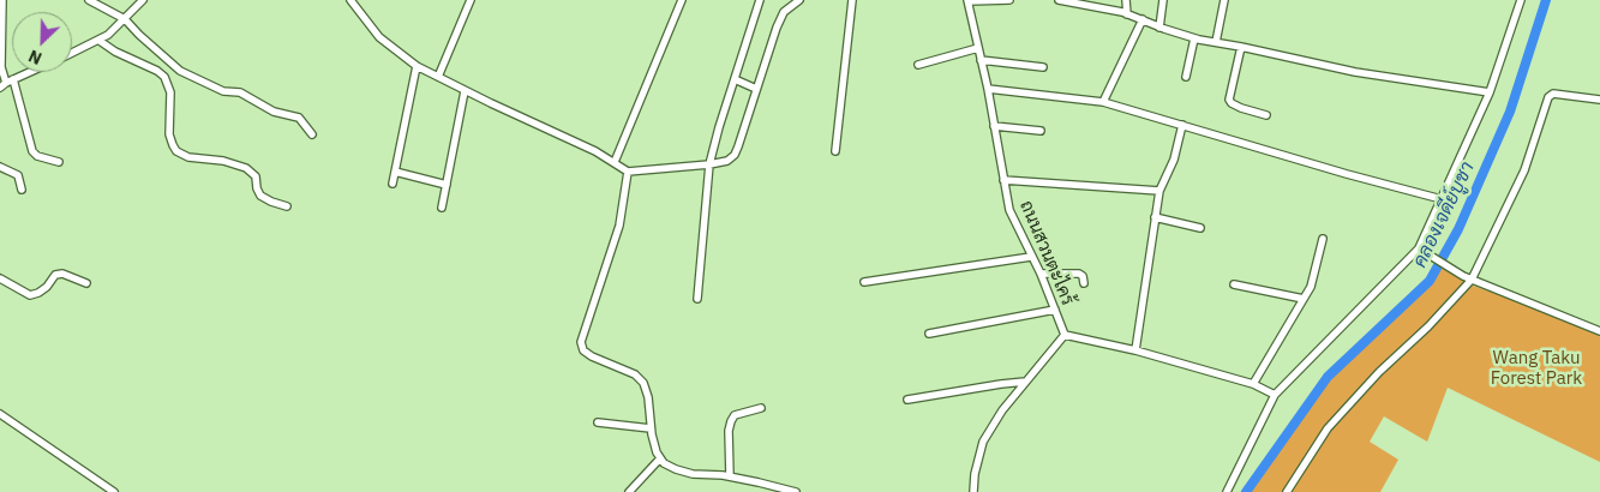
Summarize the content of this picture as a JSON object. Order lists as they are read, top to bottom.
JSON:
{
  "streets": {
    "street": ["ถนนสวนตะไคร้"]
  },
  "water": ["คลองเจดีย์บูชา"],
  "parks": ["Wang Taku Forest Park"],
  "north": "bottom left"
}
